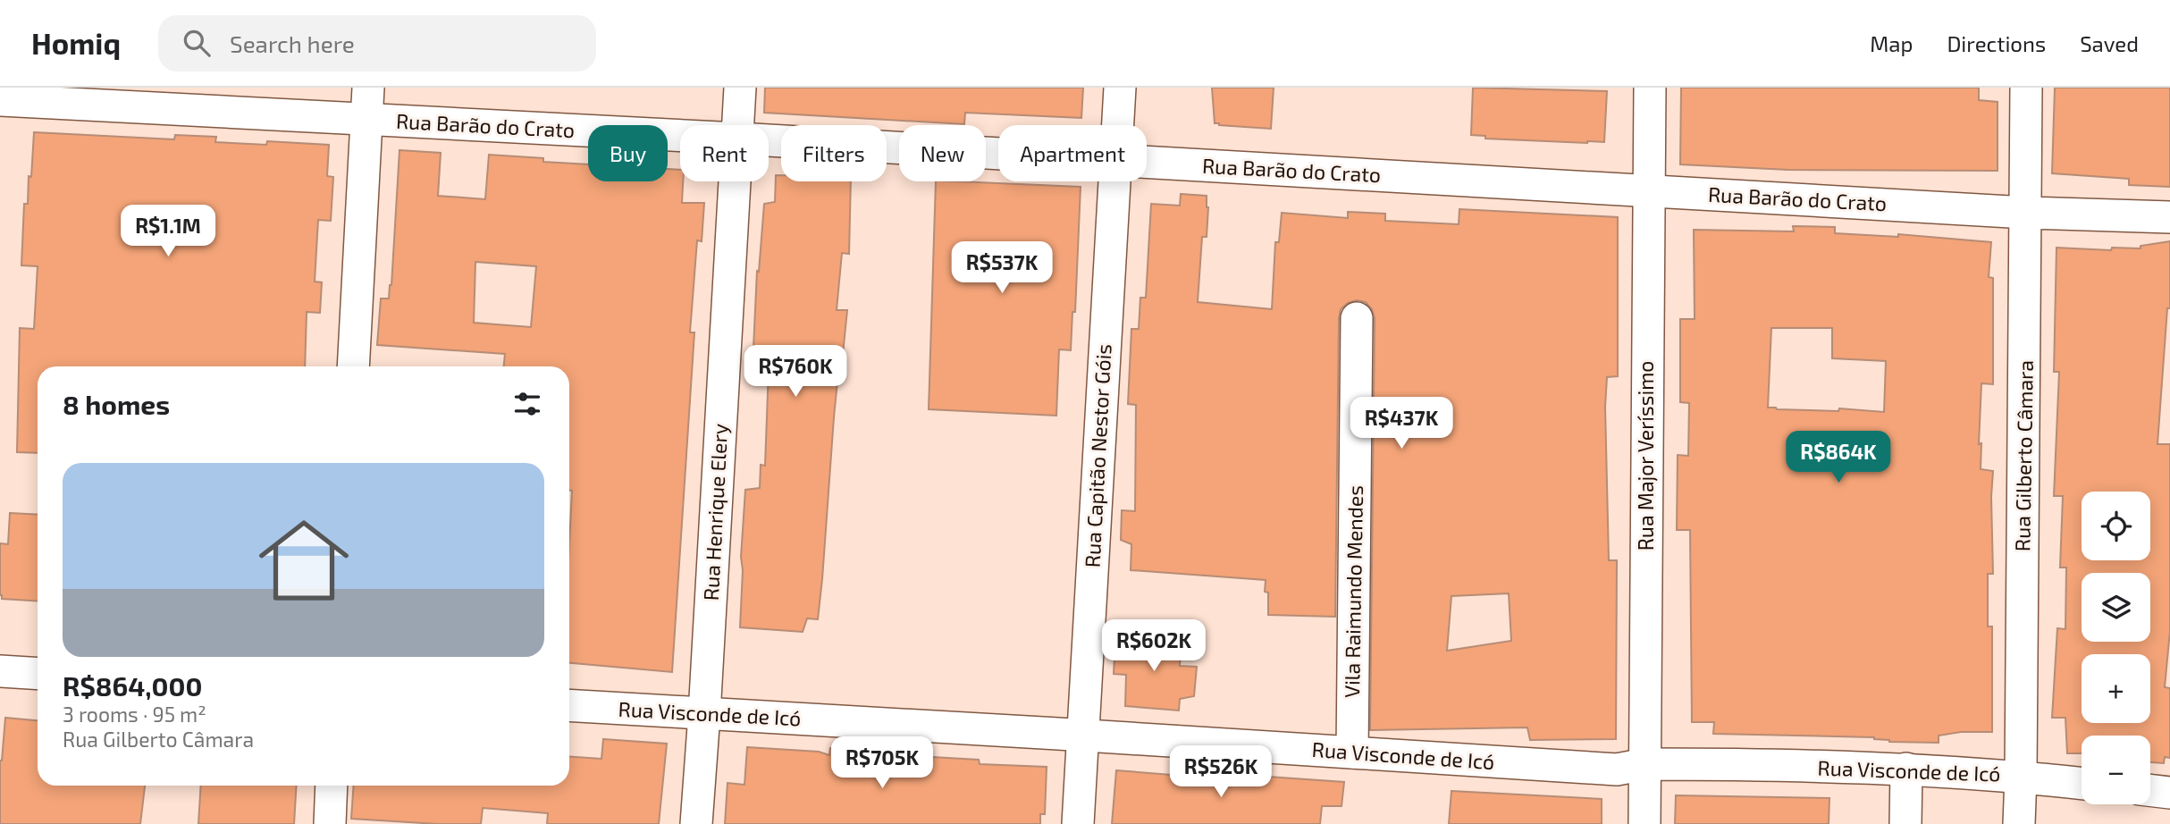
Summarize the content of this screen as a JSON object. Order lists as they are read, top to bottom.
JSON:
{
  "streets": {
    "street": [
      "Rua Barão do Crato",
      "Rua Capitão Nestor Góis",
      "Rua Major Veríssimo",
      "Rua Gilberto Câmara",
      "Rua Henrique Elery",
      "Vila Raimundo Mendes",
      "Rua Visconde de Icó"
    ]
  },
  "crossings": [
    ["Rua Barão do Crato", "Rua Major Veríssimo"],
    ["Rua Barão do Crato", "Rua Gilberto Câmara"],
    ["Rua Capitão Nestor Góis", "Rua Visconde de Icó"],
    ["Rua Major Veríssimo", "Rua Visconde de Icó"],
    ["Rua Gilberto Câmara", "Rua Visconde de Icó"],
    ["Rua Henrique Elery", "Rua Visconde de Icó"],
    ["Vila Raimundo Mendes", "Rua Visconde de Icó"]
  ],
  "page": {
    "header": "Homiq",
    "search": "Search here",
    "nav": ["Map", "Directions", "Saved"],
    "chip": [
      "Buy",
      "Rent",
      "Filters",
      "New",
      "Apartment"
    ],
    "price": [
      "R$1.1M",
      "R$537K",
      "R$760K",
      "R$437K",
      "R$864K",
      "R$602K",
      "R$705K",
      "R$526K"
    ],
    "heading": "8 homes",
    "list": [
      {
        "name": "R$864,000",
        "note": "3 rooms · 95 m² · Rua Gilberto Câmara"
      }
    ],
    "map_buttons": ["+", "−"]
  }
}
